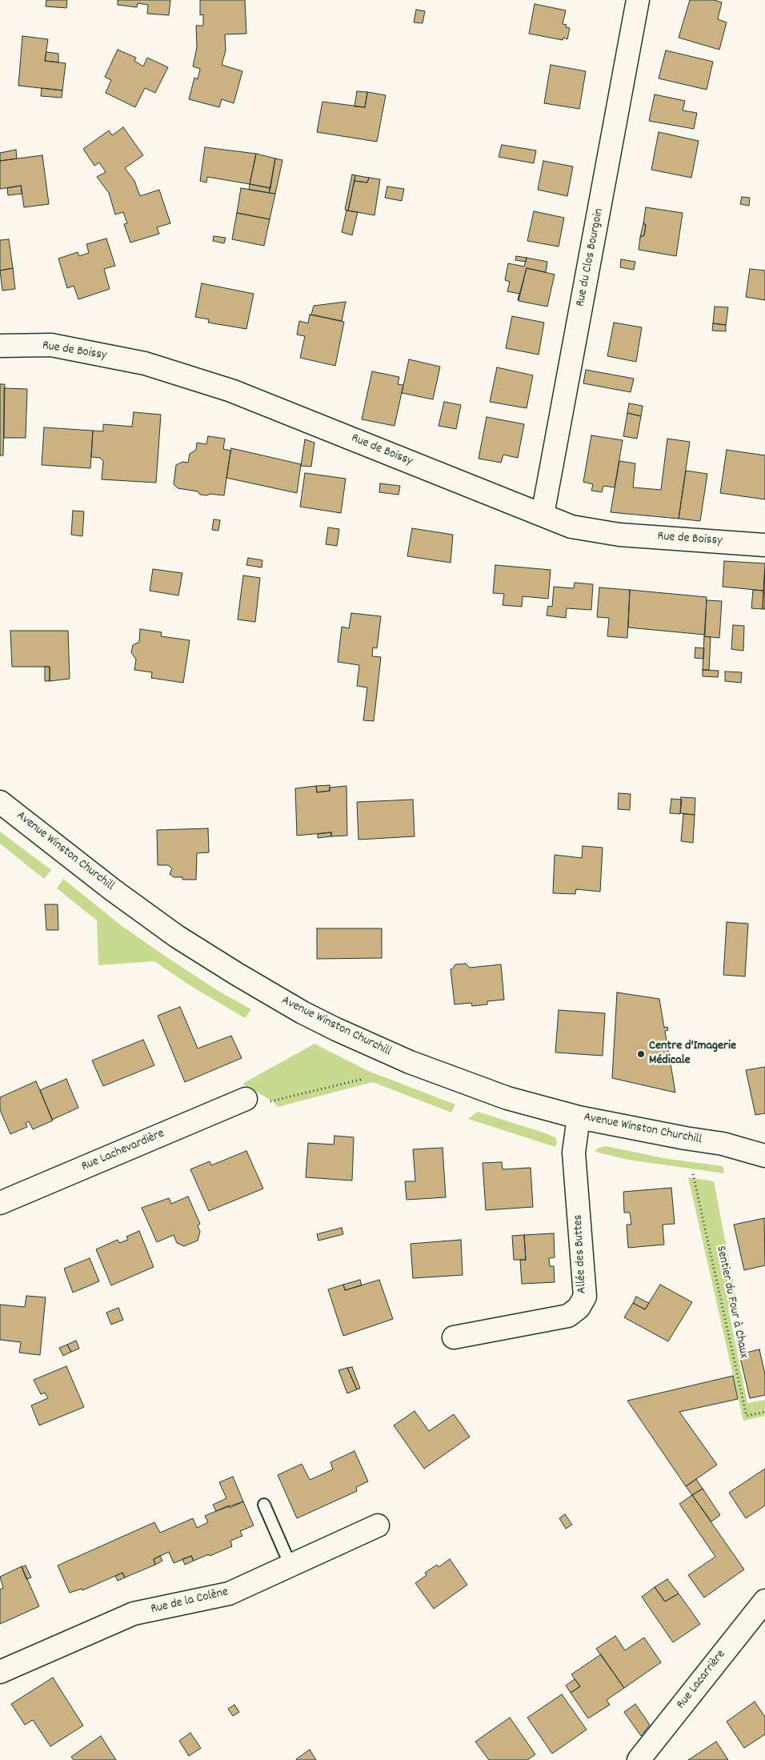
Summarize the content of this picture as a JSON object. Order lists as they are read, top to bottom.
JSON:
{
  "streets": {
    "street": [
      "Rue du Clos Bourgoin",
      "Rue de Boissy",
      "Avenue Winston Churchill",
      "Rue Lachevardière",
      "Allée des Buttes",
      "Rue de la Colène",
      "Rue Lacarrière"
    ],
    "path": ["Sentier du Four à Chaux"]
  },
  "crossings": [
    ["Rue du Clos Bourgoin", "Rue de Boissy"],
    ["Avenue Winston Churchill", "Allée des Buttes"]
  ],
  "places": ["Centre d'Imagerie Médicale"]
}
